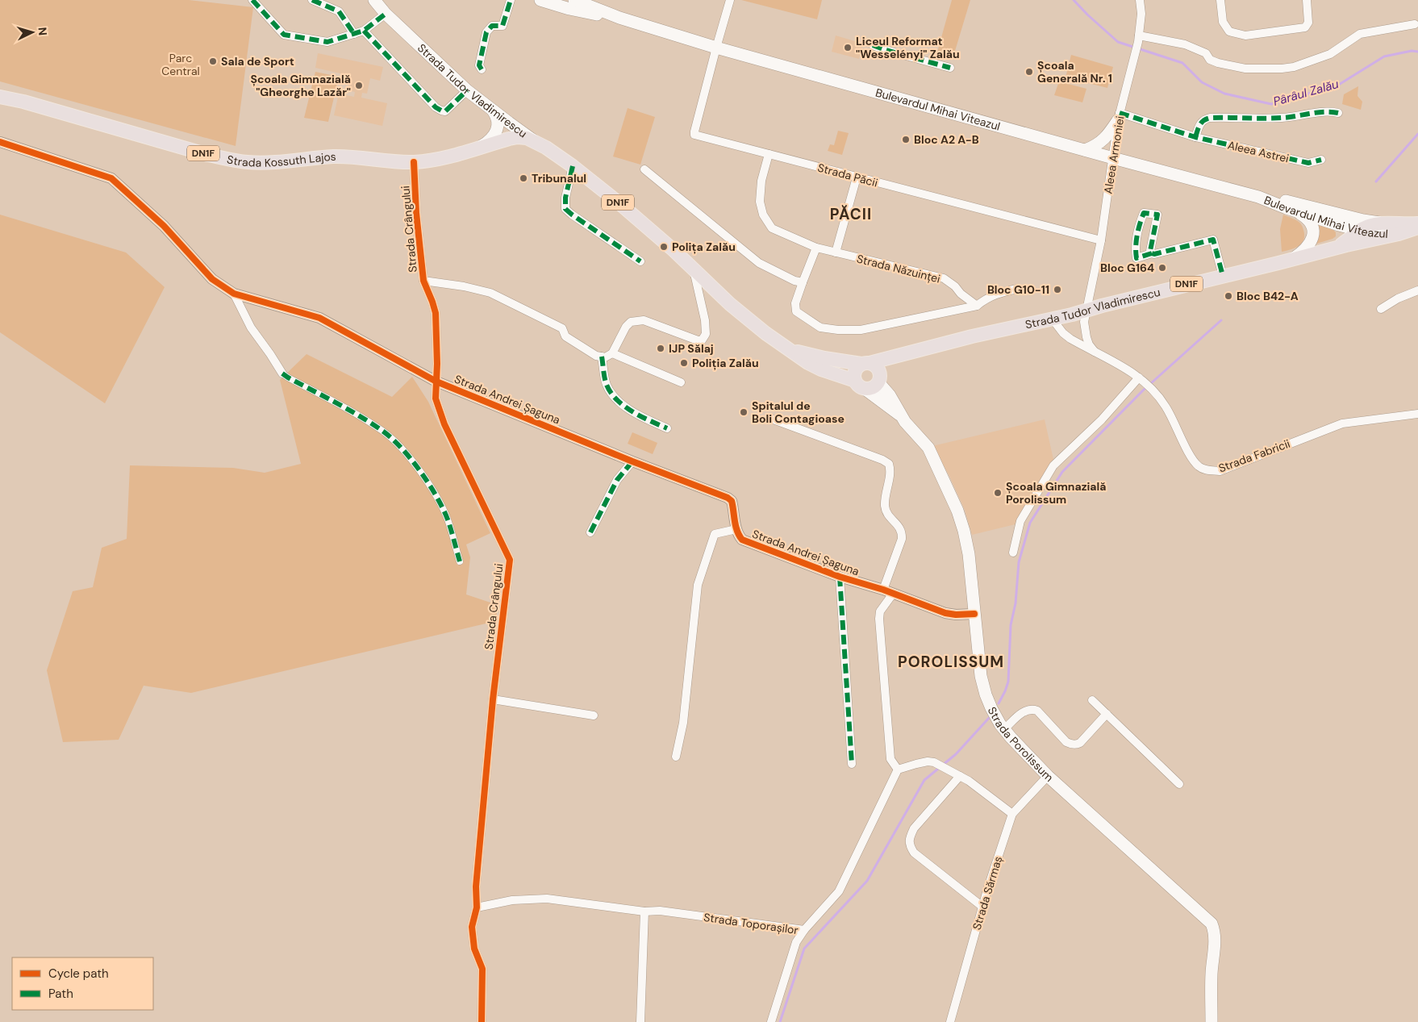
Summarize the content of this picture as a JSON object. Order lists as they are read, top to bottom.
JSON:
{
  "streets": {
    "main road": [
      "Strada Tudor Vladimirescu",
      "Bulevardul Mihai Viteazul",
      "DN1F",
      "Strada Kossuth Lajos",
      "Strada Porolissum"
    ],
    "street": [
      "Aleea Astrei",
      "Aleea Armoniei",
      "Strada Păcii",
      "Strada Crângului",
      "Strada Năzuinței",
      "Strada Andrei Șaguna",
      "Strada Fabricii",
      "Strada Sărmaș",
      "Strada Toporașilor"
    ]
  },
  "crossings": [
    ["Strada Tudor Vladimirescu", "Bulevardul Mihai Viteazul"],
    ["Strada Tudor Vladimirescu", "Aleea Armoniei"],
    ["Strada Tudor Vladimirescu", "Strada Kossuth Lajos"],
    ["Strada Tudor Vladimirescu", "Strada Fabricii"],
    ["Strada Tudor Vladimirescu", "Strada Porolissum"],
    ["Bulevardul Mihai Viteazul", "Aleea Armoniei"],
    ["Bulevardul Mihai Viteazul", "Strada Păcii"],
    ["Aleea Astrei", "Aleea Armoniei"],
    ["Aleea Armoniei", "Strada Păcii"],
    ["Strada Kossuth Lajos", "Strada Crângului"],
    ["Strada Păcii", "Strada Năzuinței"],
    ["Strada Crângului", "Strada Andrei Șaguna"],
    ["Strada Crângului", "Strada Toporașilor"],
    ["Strada Andrei Șaguna", "Strada Porolissum"],
    ["Strada Porolissum", "Strada Sărmaș"]
  ],
  "districts": ["PĂCII", "POROLISSUM"],
  "water": ["Pârâul Zalău"],
  "parks": ["Parc Central"],
  "places": [
    "Liceul Reformat \"Wesselényi\" Zalău",
    "Sala de Sport",
    "Școala Generală Nr. 1",
    "Școala Gimnazială \"Gheorghe Lazăr\"",
    "Bloc A2 A-B",
    "Tribunalul",
    "Polița Zalău",
    "Bloc G164",
    "Bloc G10-11",
    "Bloc B42-A",
    "IJP Sălaj",
    "Poliția Zalău",
    "Spitalul de Boli Contagioase",
    "Școala Gimnazială Porolissum"
  ],
  "legend": ["Cycle path", "Path"],
  "north": "right"
}
